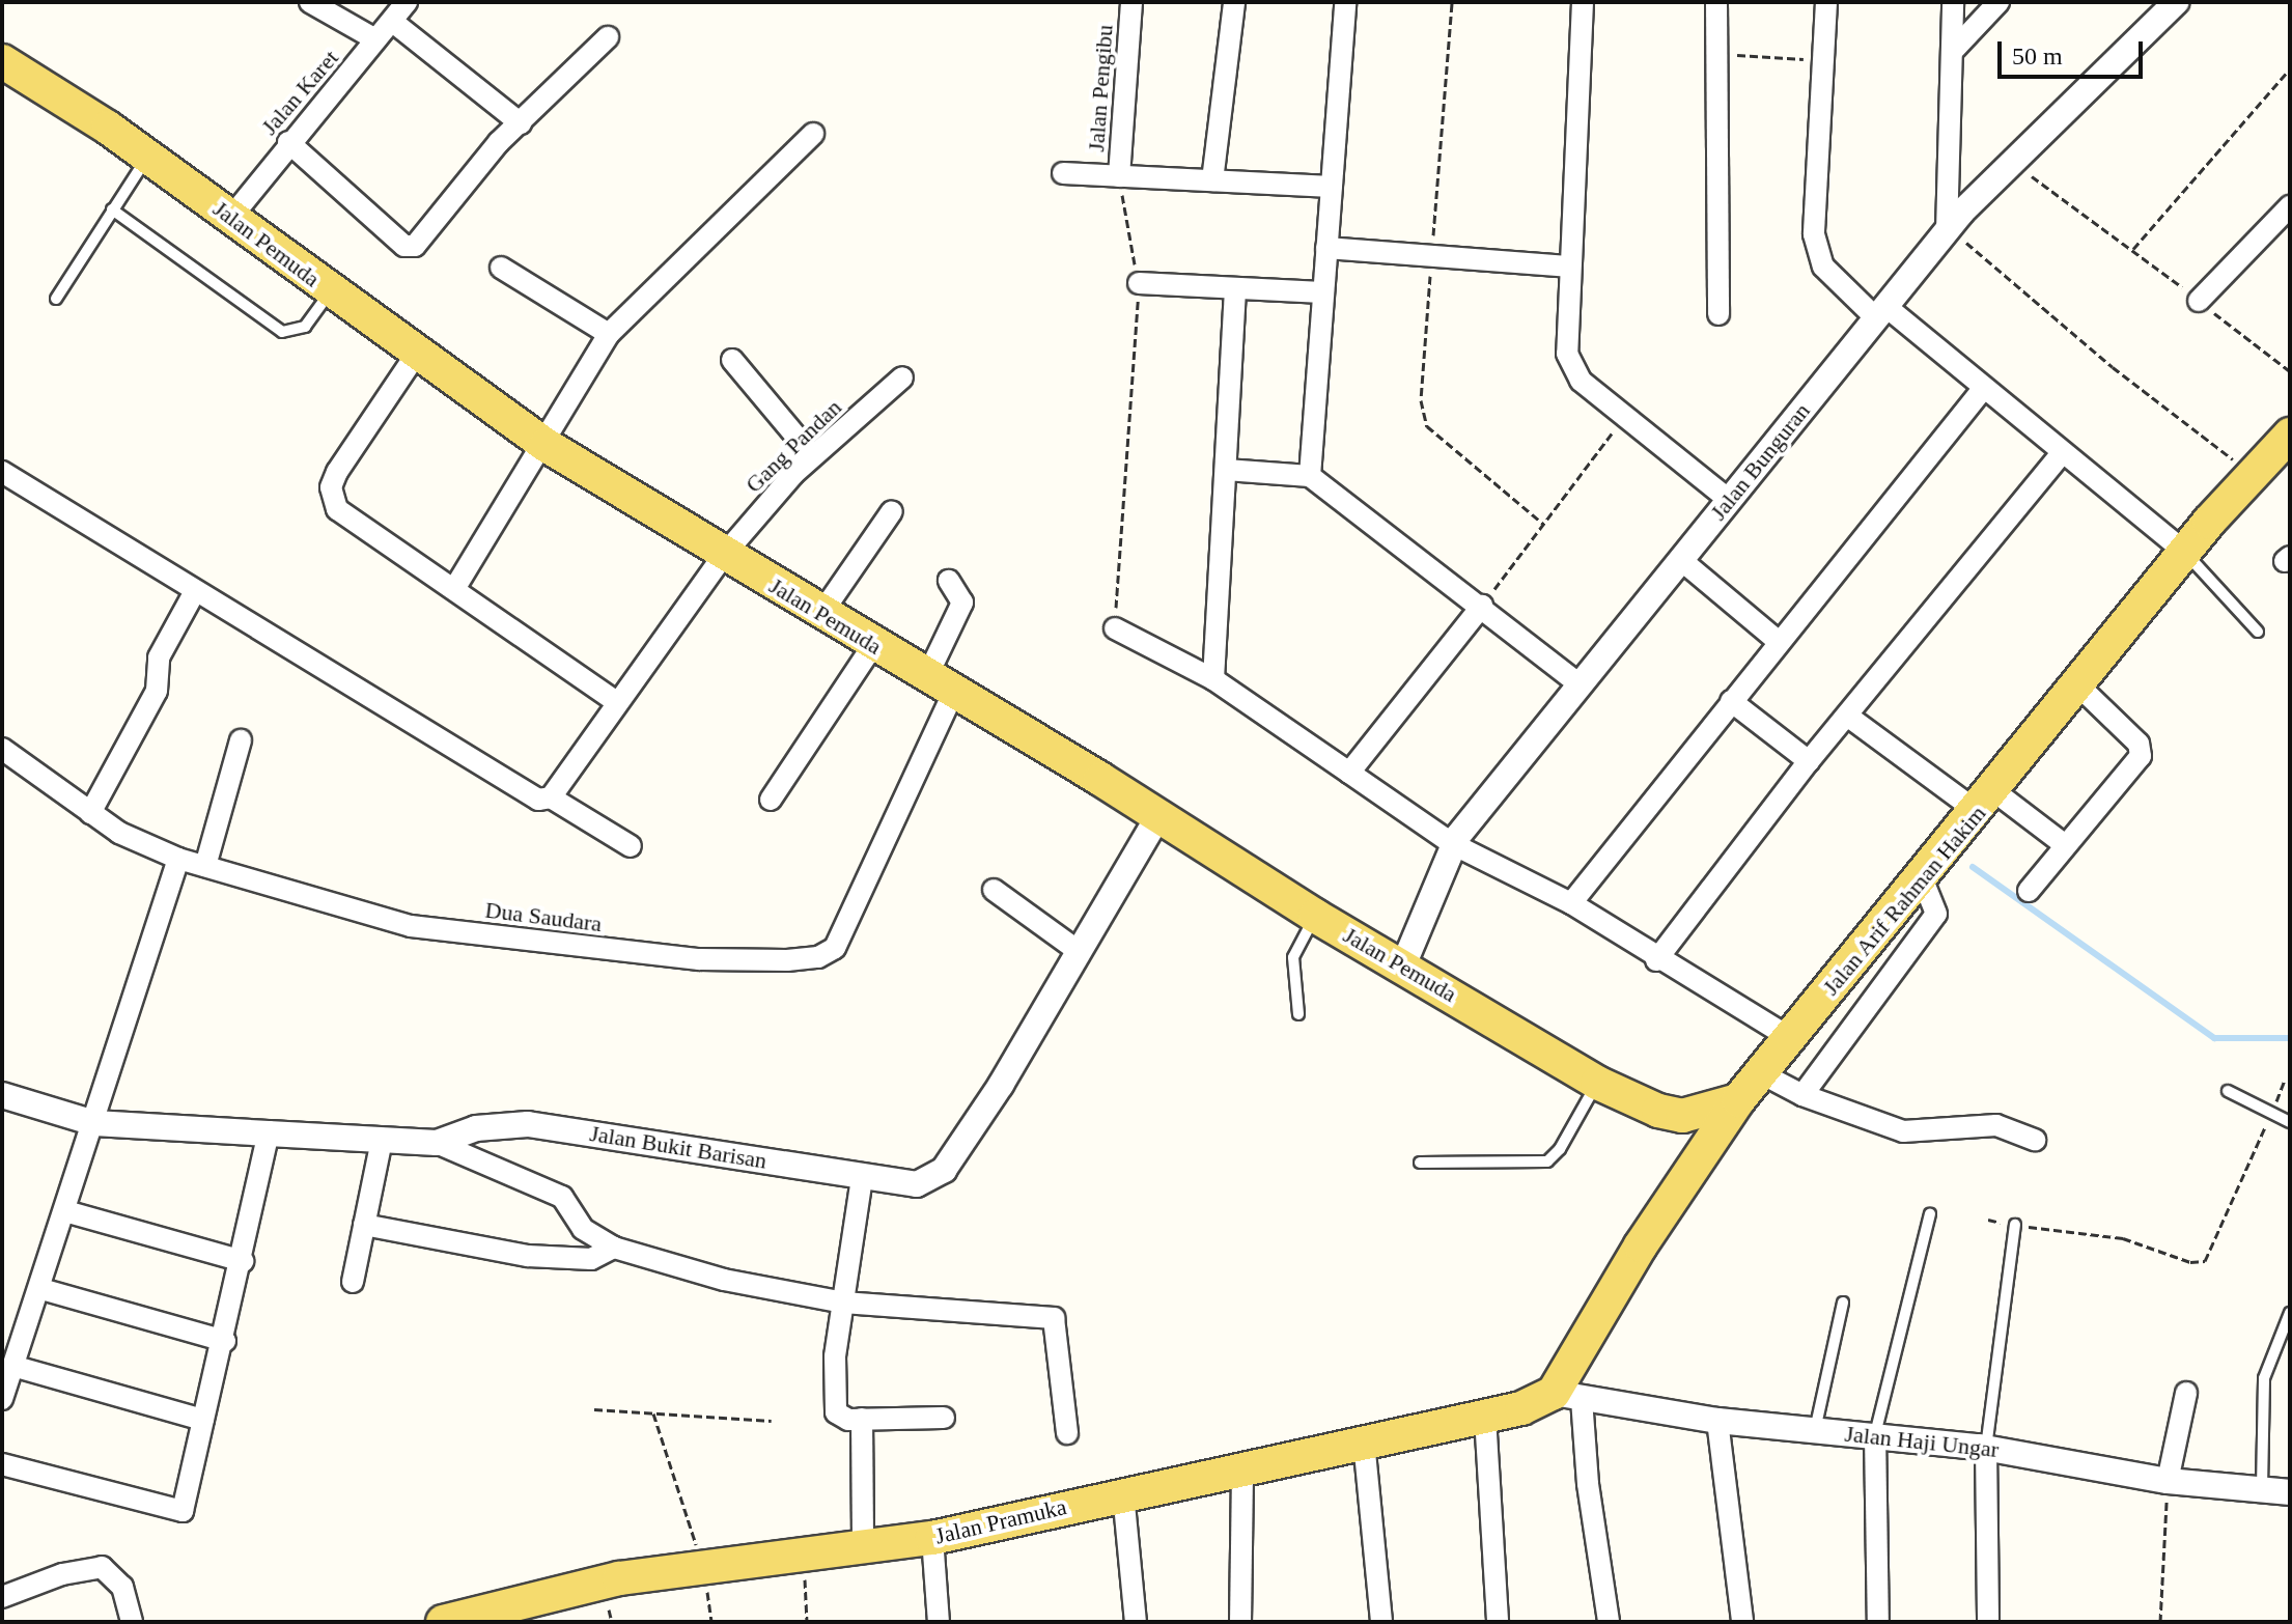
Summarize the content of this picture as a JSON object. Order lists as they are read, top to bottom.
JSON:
{
  "streets": {
    "main road": ["Jalan Pemuda", "Jalan Arif Rahman Hakim", "Jalan Pramuka"],
    "street": [
      "Jalan Pengibu",
      "Jalan Karet",
      "Gang Pandan",
      "Jalan Bunguran",
      "Dua Saudara",
      "Jalan Bukit Barisan",
      "Jalan Haji Ungar"
    ]
  },
  "crossings": [
    ["Jalan Karet", "Jalan Pemuda"],
    ["Jalan Pemuda", "Gang Pandan"],
    ["Jalan Pemuda", "Jalan Bunguran"],
    ["Jalan Pemuda", "Dua Saudara"],
    ["Jalan Pemuda", "Jalan Bukit Barisan"],
    ["Jalan Arif Rahman Hakim", "Jalan Haji Ungar"],
    ["Jalan Arif Rahman Hakim", "Jalan Pramuka"],
    ["Jalan Haji Ungar", "Jalan Pramuka"]
  ],
  "scale_bar": "50 m"
}
